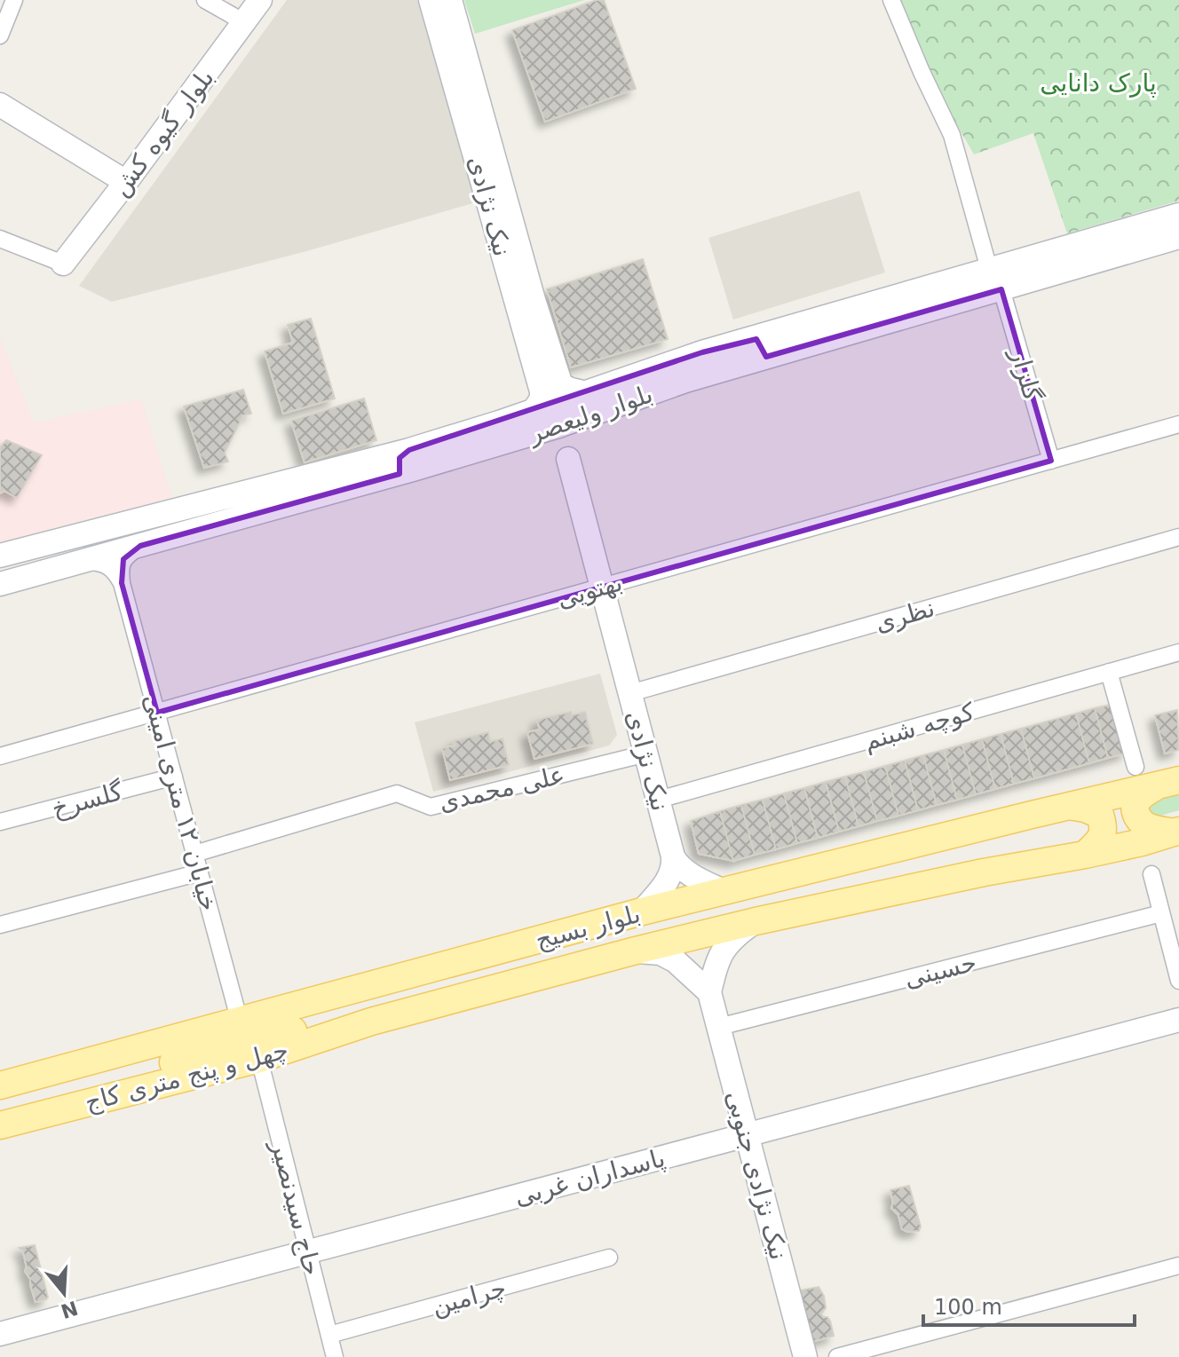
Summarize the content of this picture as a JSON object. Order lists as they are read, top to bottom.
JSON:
{
  "streets": {
    "main road": ["بلوار بسیج", "چهل و پنج متری کاج"],
    "street": [
      "بلوار گیوه کش",
      "نیک نژادی",
      "گلزار",
      "بلوار ولیعصر",
      "بهتویی",
      "نظری",
      "کوچه شبنم",
      "علی محمدی",
      "گلسرخ",
      "خیابان ۱۲ متری امینی",
      "حسینی",
      "نیک نژادی جنوبی",
      "پاسداران غربی",
      "حاج سیدنصیر",
      "چرامین"
    ]
  },
  "crossings": [
    ["نیک نژادی", "بلوار ولیعصر"],
    ["نیک نژادی", "بهتویی"],
    ["نیک نژادی", "نظری"],
    ["نیک نژادی", "کوچه شبنم"],
    ["نیک نژادی", "علی محمدی"],
    ["گلزار", "بلوار ولیعصر"],
    ["گلزار", "بهتویی"],
    ["بهتویی", "خیابان ۱۲ متری امینی"],
    ["علی محمدی", "خیابان ۱۲ متری امینی"],
    ["گلسرخ", "خیابان ۱۲ متری امینی"],
    ["خیابان ۱۲ متری امینی", "بلوار بسیج"],
    ["بلوار بسیج", "چهل و پنج متری کاج"],
    ["حسینی", "نیک نژادی جنوبی"],
    ["چهل و پنج متری کاج", "حاج سیدنصیر"],
    ["نیک نژادی جنوبی", "پاسداران غربی"],
    ["پاسداران غربی", "حاج سیدنصیر"],
    ["حاج سیدنصیر", "چرامین"]
  ],
  "parks": ["پارک دانایی"],
  "scale_bar": "100 m",
  "north": "bottom"
}
